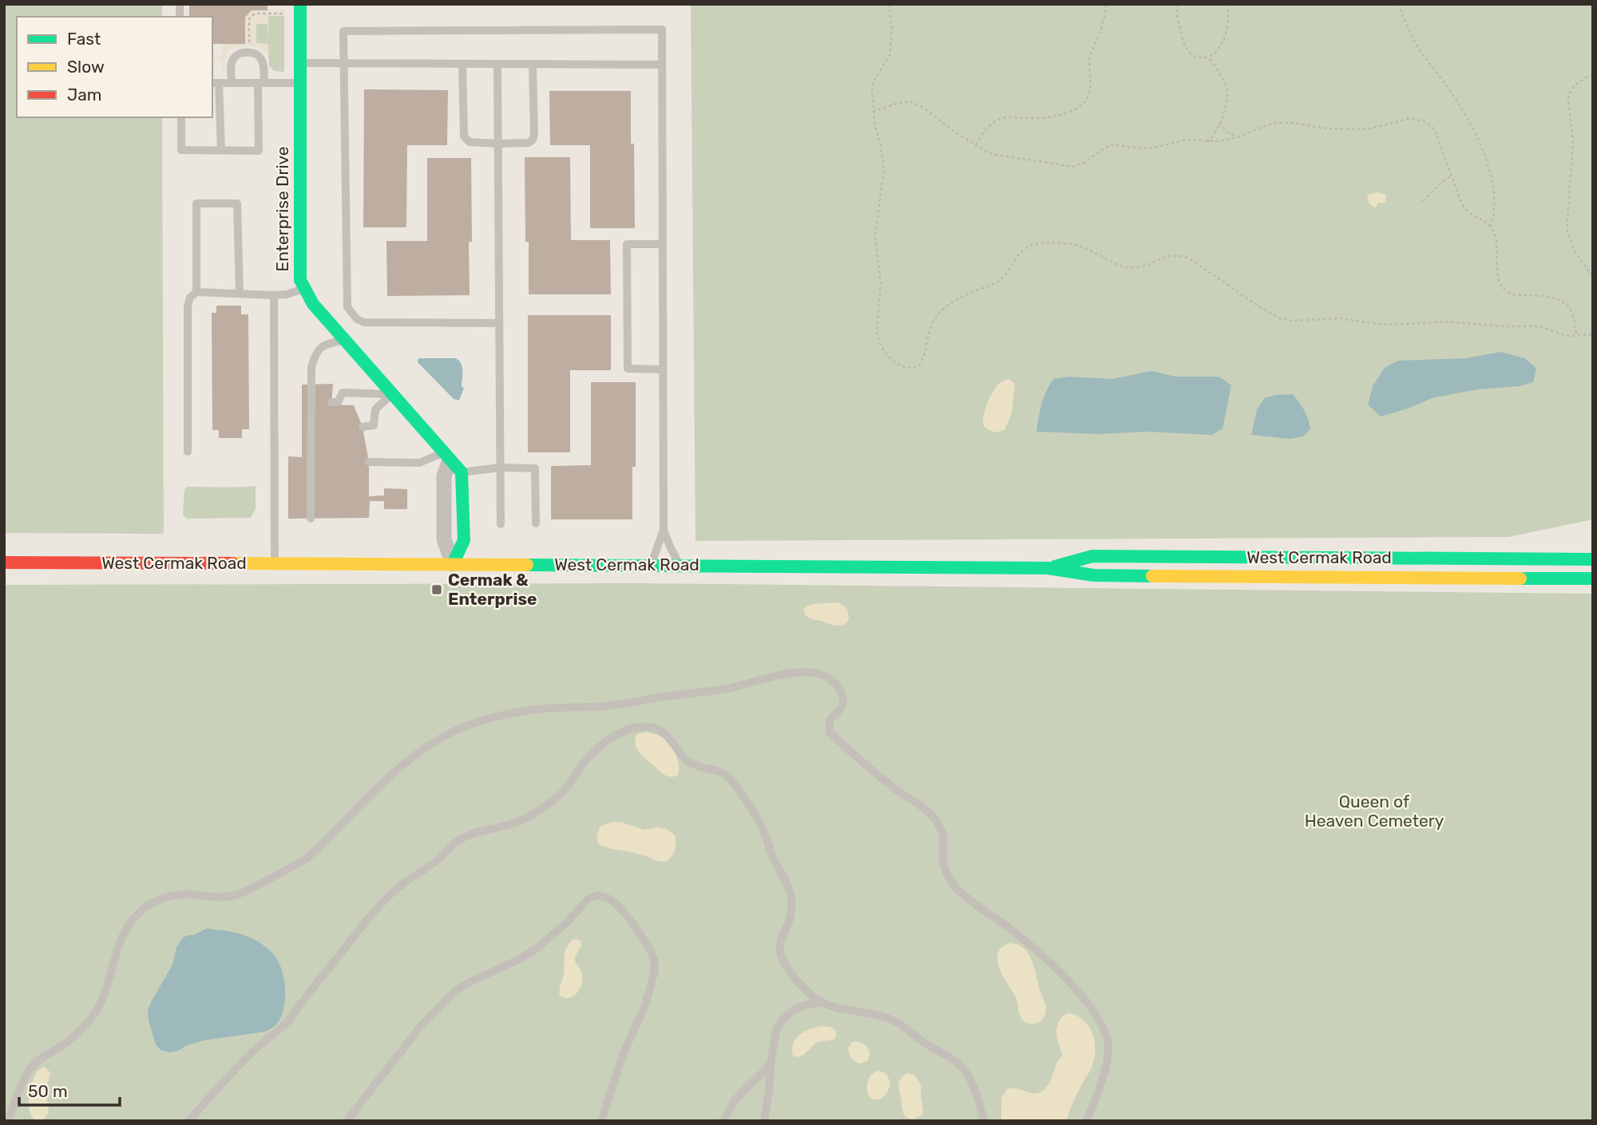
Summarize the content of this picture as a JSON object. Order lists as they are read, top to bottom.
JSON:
{
  "streets": {
    "main road": ["Enterprise Drive", "West Cermak Road"]
  },
  "parks": ["Queen of Heaven Cemetery"],
  "places": {
    "transit": ["Cermak & Enterprise"]
  },
  "legend": ["Fast", "Slow", "Jam"],
  "scale_bar": "50 m"
}
